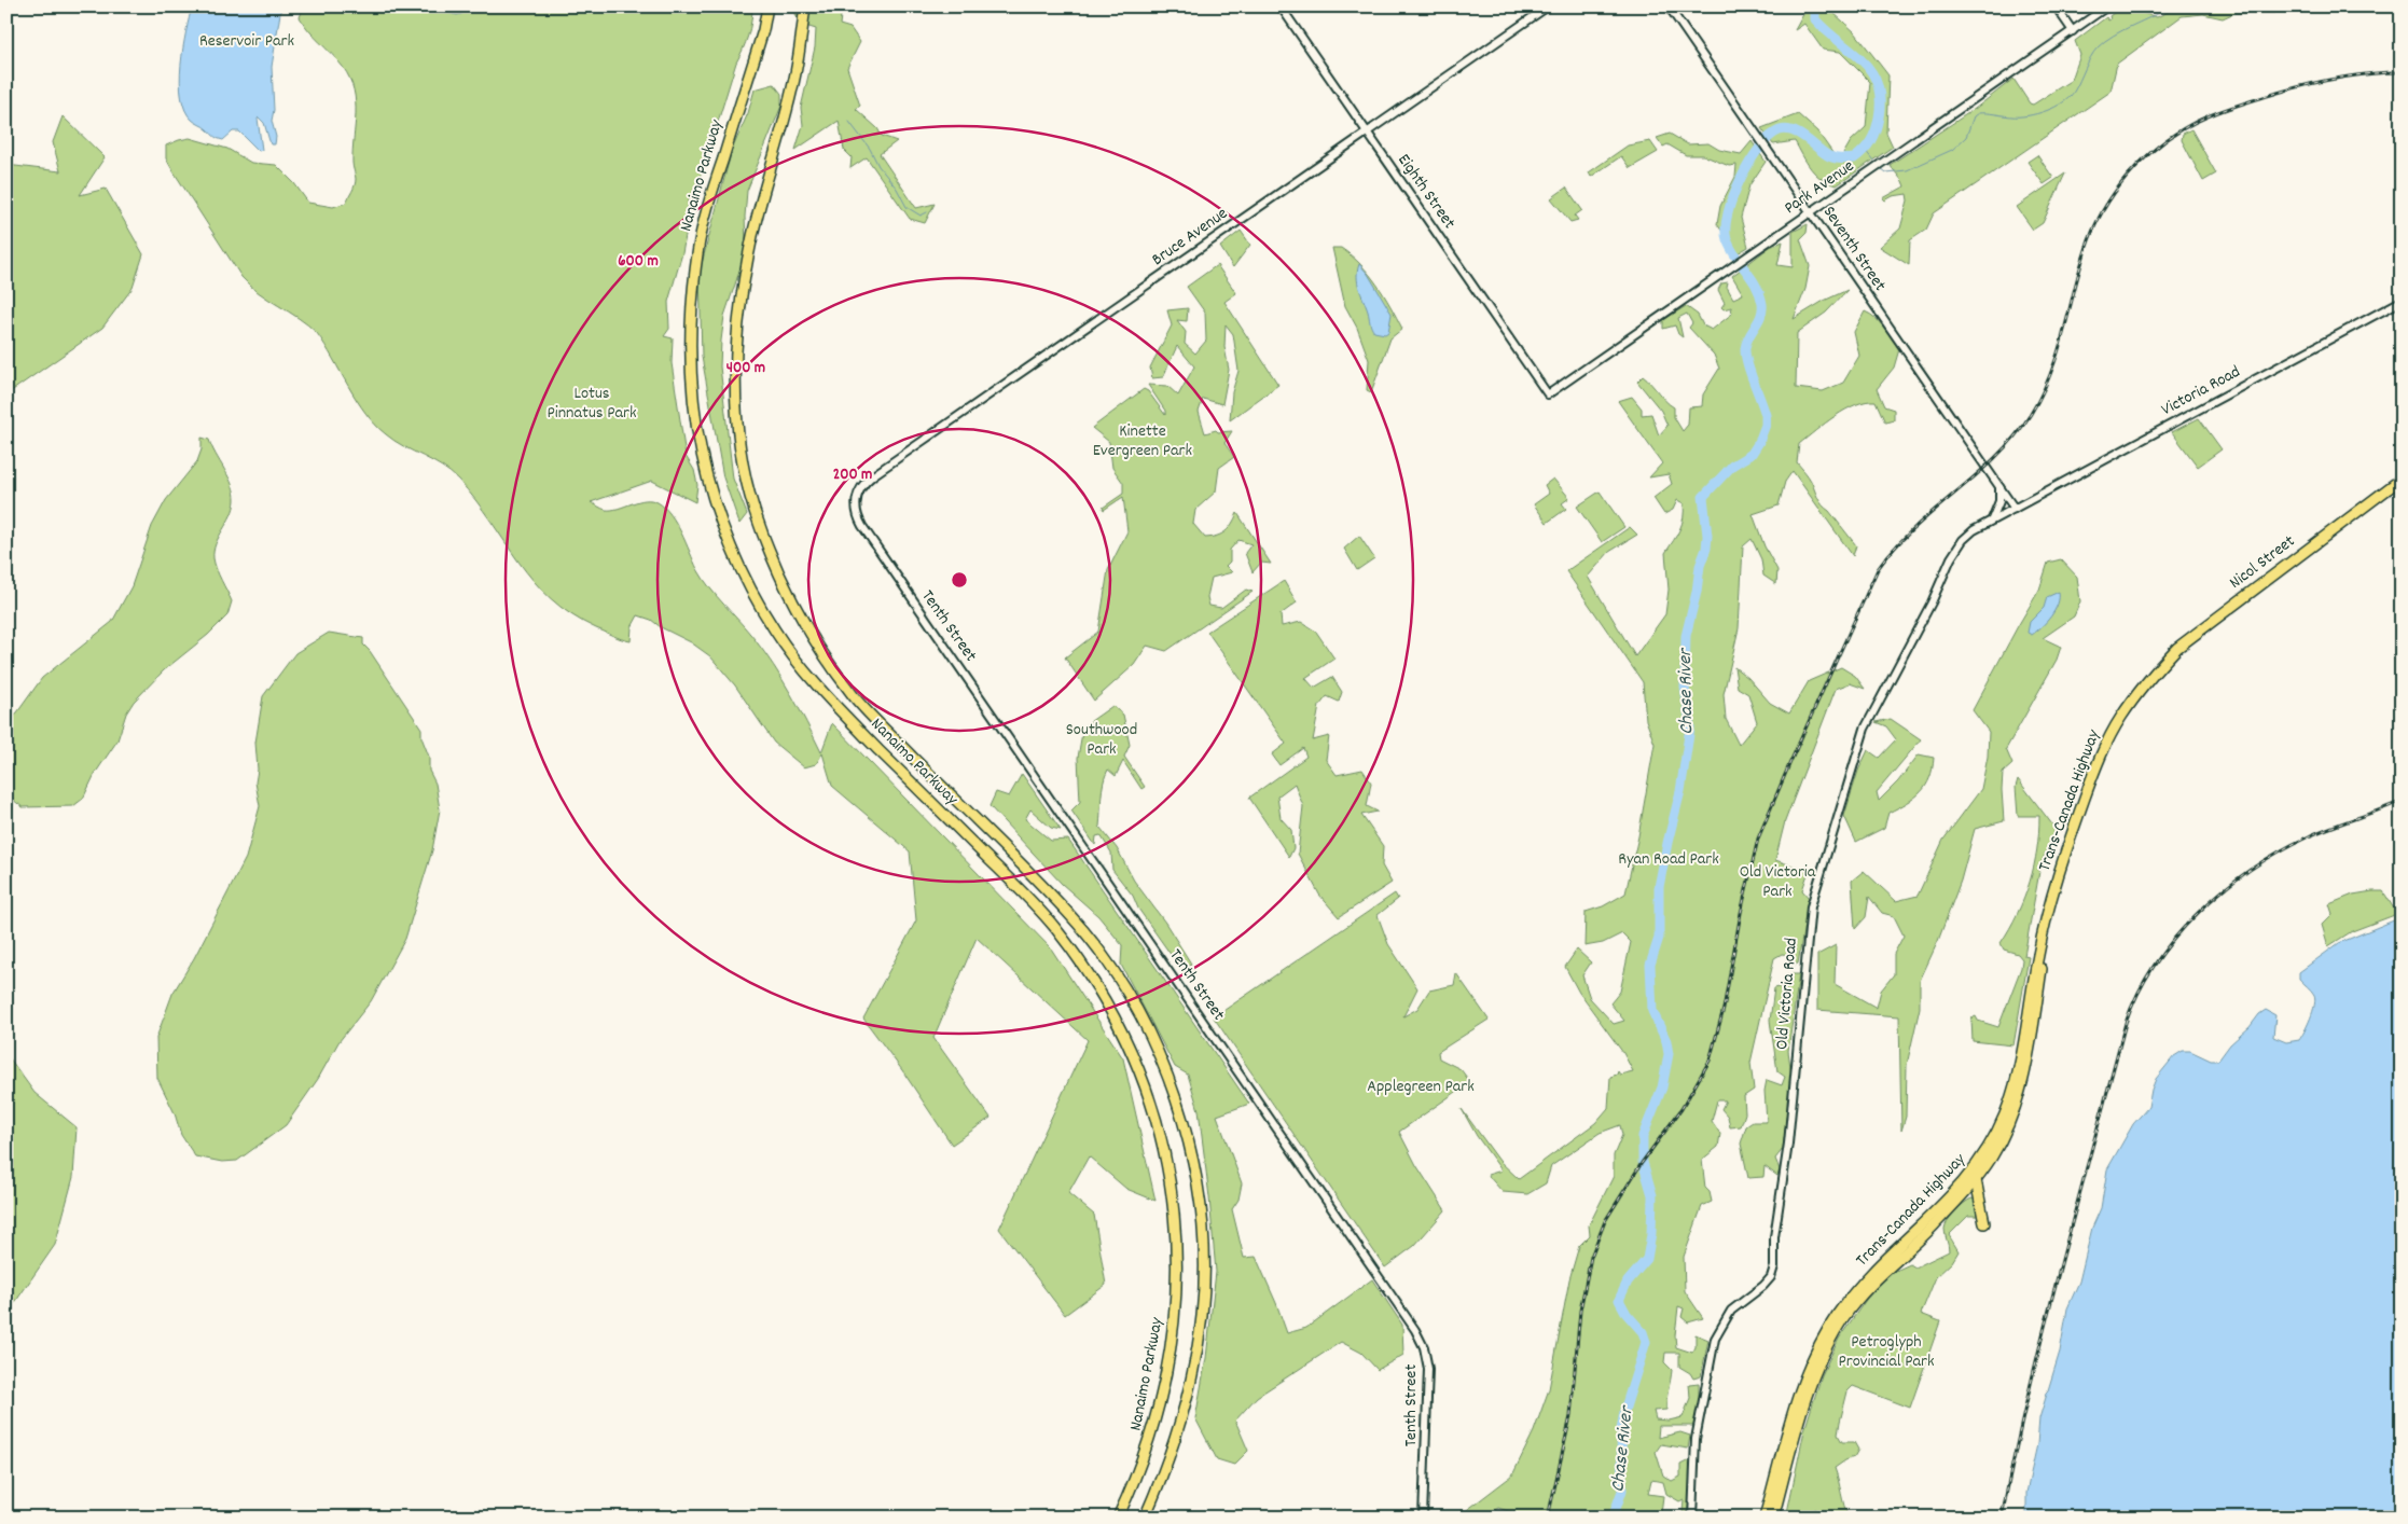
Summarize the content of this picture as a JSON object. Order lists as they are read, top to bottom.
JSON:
{
  "streets": {
    "highway": ["Nanaimo Parkway", "Nicol Street", "Trans-Canada Highway"],
    "street": [
      "Park Avenue",
      "Eighth Street",
      "Bruce Avenue",
      "Seventh Street",
      "Victoria Road",
      "Tenth Street",
      "Old Victoria Road"
    ]
  },
  "crossings": [
    ["Park Avenue", "Eighth Street"],
    ["Park Avenue", "Seventh Street"],
    ["Eighth Street", "Bruce Avenue"],
    ["Bruce Avenue", "Tenth Street"],
    ["Seventh Street", "Victoria Road"],
    ["Seventh Street", "Old Victoria Road"],
    ["Victoria Road", "Old Victoria Road"],
    ["Nicol Street", "Trans-Canada Highway"]
  ],
  "water": ["Chase River"],
  "parks": [
    "Reservoir Park",
    "Lotus Pinnatus Park",
    "Kinette Evergreen Park",
    "Southwood Park",
    "Ryan Road Park",
    "Old Victoria Park",
    "Applegreen Park",
    "Petroglyph Provincial Park"
  ],
  "rings": ["600 m", "400 m", "200 m"]
}
